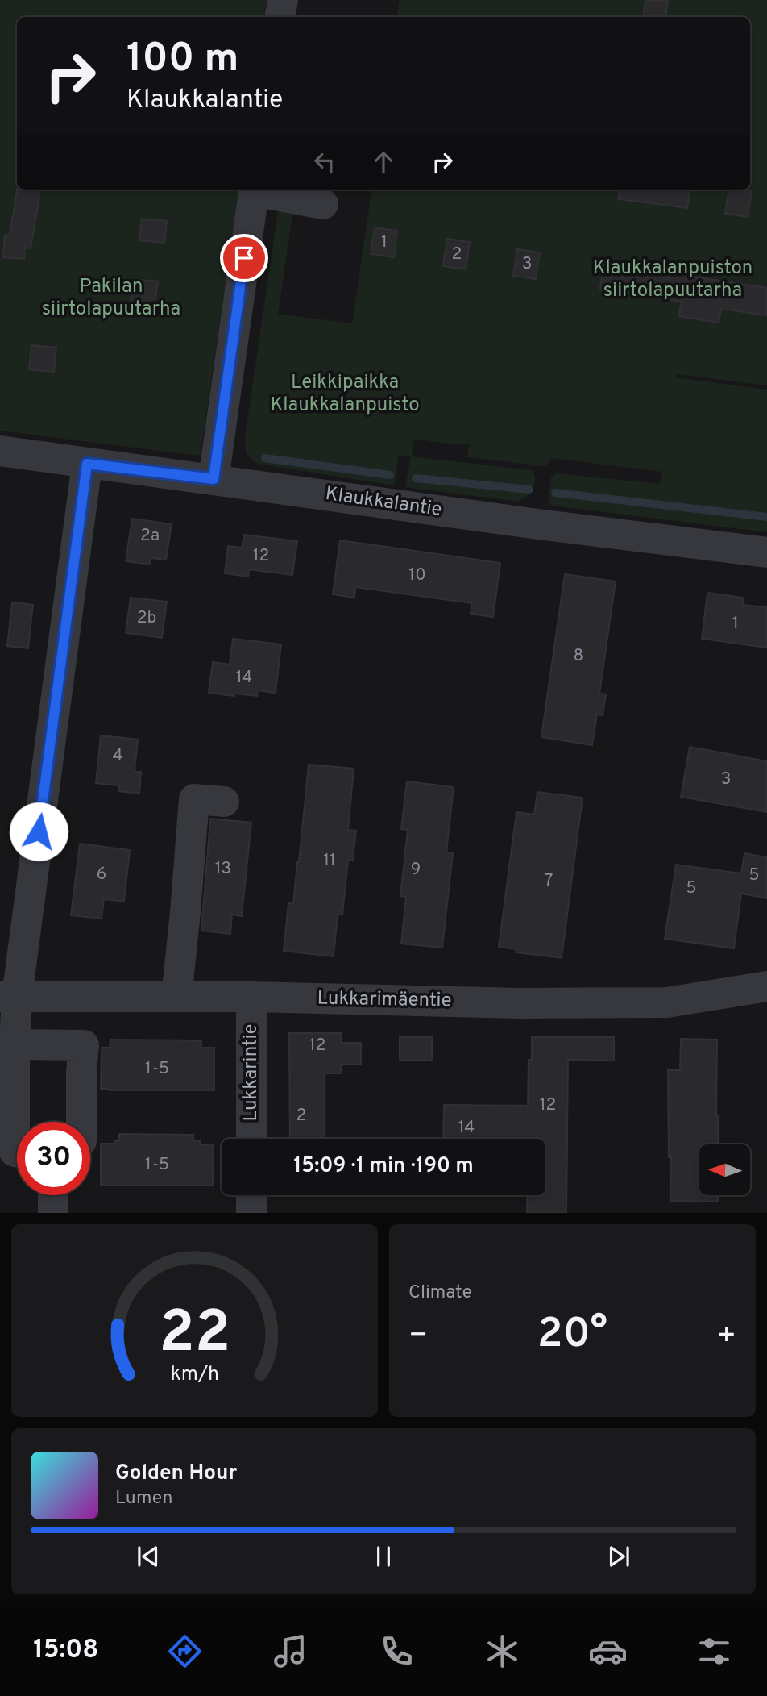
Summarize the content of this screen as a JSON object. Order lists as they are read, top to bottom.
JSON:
{
  "streets": {
    "street": ["Klaukkalantie", "Lukkarimäentie", "Lukkarintie"]
  },
  "crossings": [
    ["Lukkarimäentie", "Lukkarintie"]
  ],
  "parks": ["Klaukkalanpuiston siirtolapuutarha", "Pakilan siirtolapuutarha", "Leikkipaikka Klaukkalanpuisto"],
  "house_numbers": [
    "1",
    "2",
    "3",
    "2a",
    "12",
    "10",
    "2b",
    "1",
    "8",
    "14",
    "4",
    "3",
    "11",
    "13",
    "9",
    "6",
    "5",
    "7",
    "5",
    "12",
    "1-5",
    "12",
    "2",
    "14",
    "1-5"
  ],
  "north": "left",
  "page": {
    "turn": ["100 m", "Klaukkalantie"],
    "limit": "30",
    "trip": "15:09 · 1 min · 190 m",
    "tile": "Climate",
    "heat": ["−", "20°", "+"],
    "song": ["Golden Hour", "Lumen"],
    "tabs": "15:08",
    "gauge": ["22", "km/h"]
  }
}
